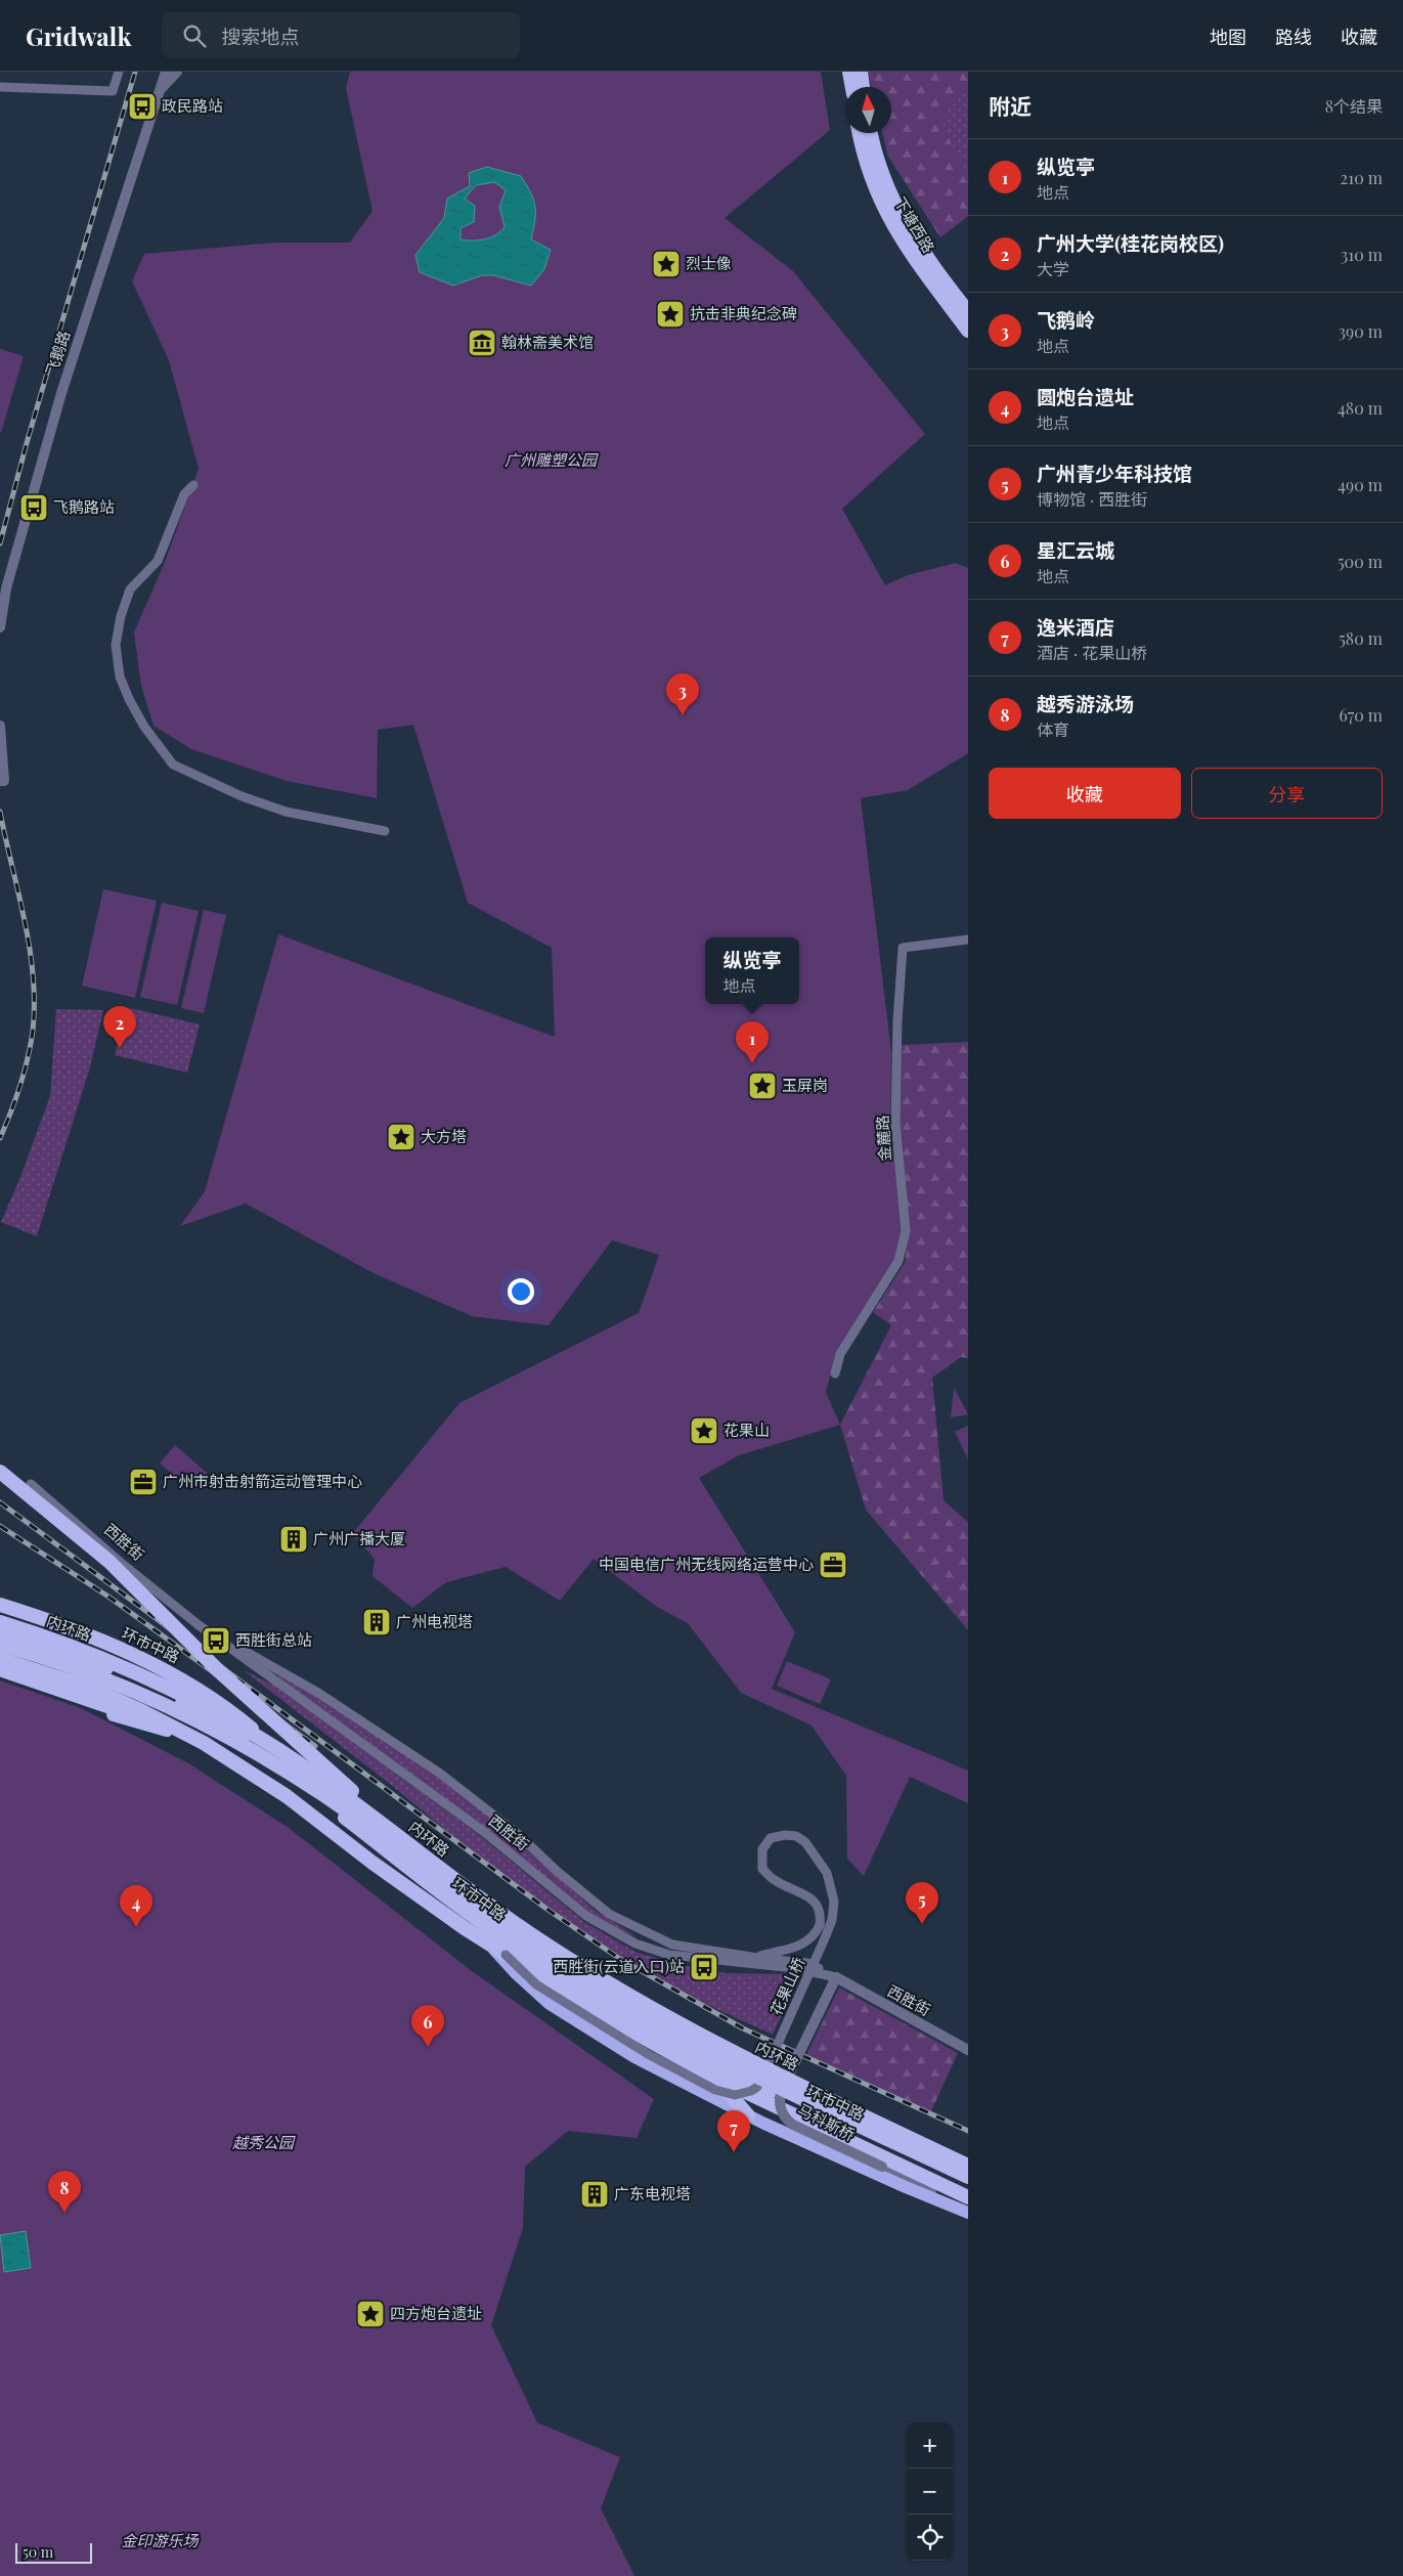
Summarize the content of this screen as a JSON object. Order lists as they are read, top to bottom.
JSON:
{
  "streets": {
    "highway": ["下塘西路", "内环路", "环市中路"],
    "street": [
      "飞鹅路",
      "金麓路",
      "西胜街",
      "花果山桥",
      "马科斯桥"
    ]
  },
  "crossings": [
    ["西胜街", "花果山桥"],
    ["西胜街", "马科斯桥"],
    ["环市中路", "花果山桥"]
  ],
  "parks": ["广州雕塑公园", "越秀公园", "金印游乐场"],
  "places": {
    "bus stop": [
      "政民路站",
      "飞鹅路站",
      "西胜街总站",
      "西胜街(云道入口)站"
    ],
    "place": [
      "烈士像",
      "抗击非典纪念碑",
      "玉屏岗",
      "大方塔",
      "花果山",
      "四方炮台遗址"
    ],
    "museum": ["翰林斋美术馆"],
    "office": ["广州市射击射箭运动管理中心", "中国电信广州无线网络运营中心"],
    "building": ["广州广播大厦", "广州电视塔", "广东电视塔"]
  },
  "scale_bar": "50 m",
  "north": "top",
  "page": {
    "header": "Gridwalk",
    "search": "搜索地点",
    "nav": ["地图", "路线", "收藏"],
    "heading": ["附近", "8个结果"],
    "list": [
      {
        "mark": "1",
        "name": "纵览亭",
        "note": "地点",
        "value": "210 m"
      },
      {
        "mark": "2",
        "name": "广州大学(桂花岗校区)",
        "note": "大学",
        "value": "310 m"
      },
      {
        "mark": "3",
        "name": "飞鹅岭",
        "note": "地点",
        "value": "390 m"
      },
      {
        "mark": "4",
        "name": "圆炮台遗址",
        "note": "地点",
        "value": "480 m"
      },
      {
        "mark": "5",
        "name": "广州青少年科技馆",
        "note": "博物馆 · 西胜街",
        "value": "490 m"
      },
      {
        "mark": "6",
        "name": "星汇云城",
        "note": "地点",
        "value": "500 m"
      },
      {
        "mark": "7",
        "name": "逸米酒店",
        "note": "酒店 · 花果山桥",
        "value": "580 m"
      },
      {
        "mark": "8",
        "name": "越秀游泳场",
        "note": "体育",
        "value": "670 m"
      }
    ],
    "pins": [
      "3",
      "2",
      "1",
      "5",
      "4",
      "6",
      "7",
      "8"
    ],
    "buttons": ["收藏", "分享"],
    "popup": ["纵览亭", "地点"],
    "map_buttons": ["+", "−"],
    "scale": "50 m"
  }
}
